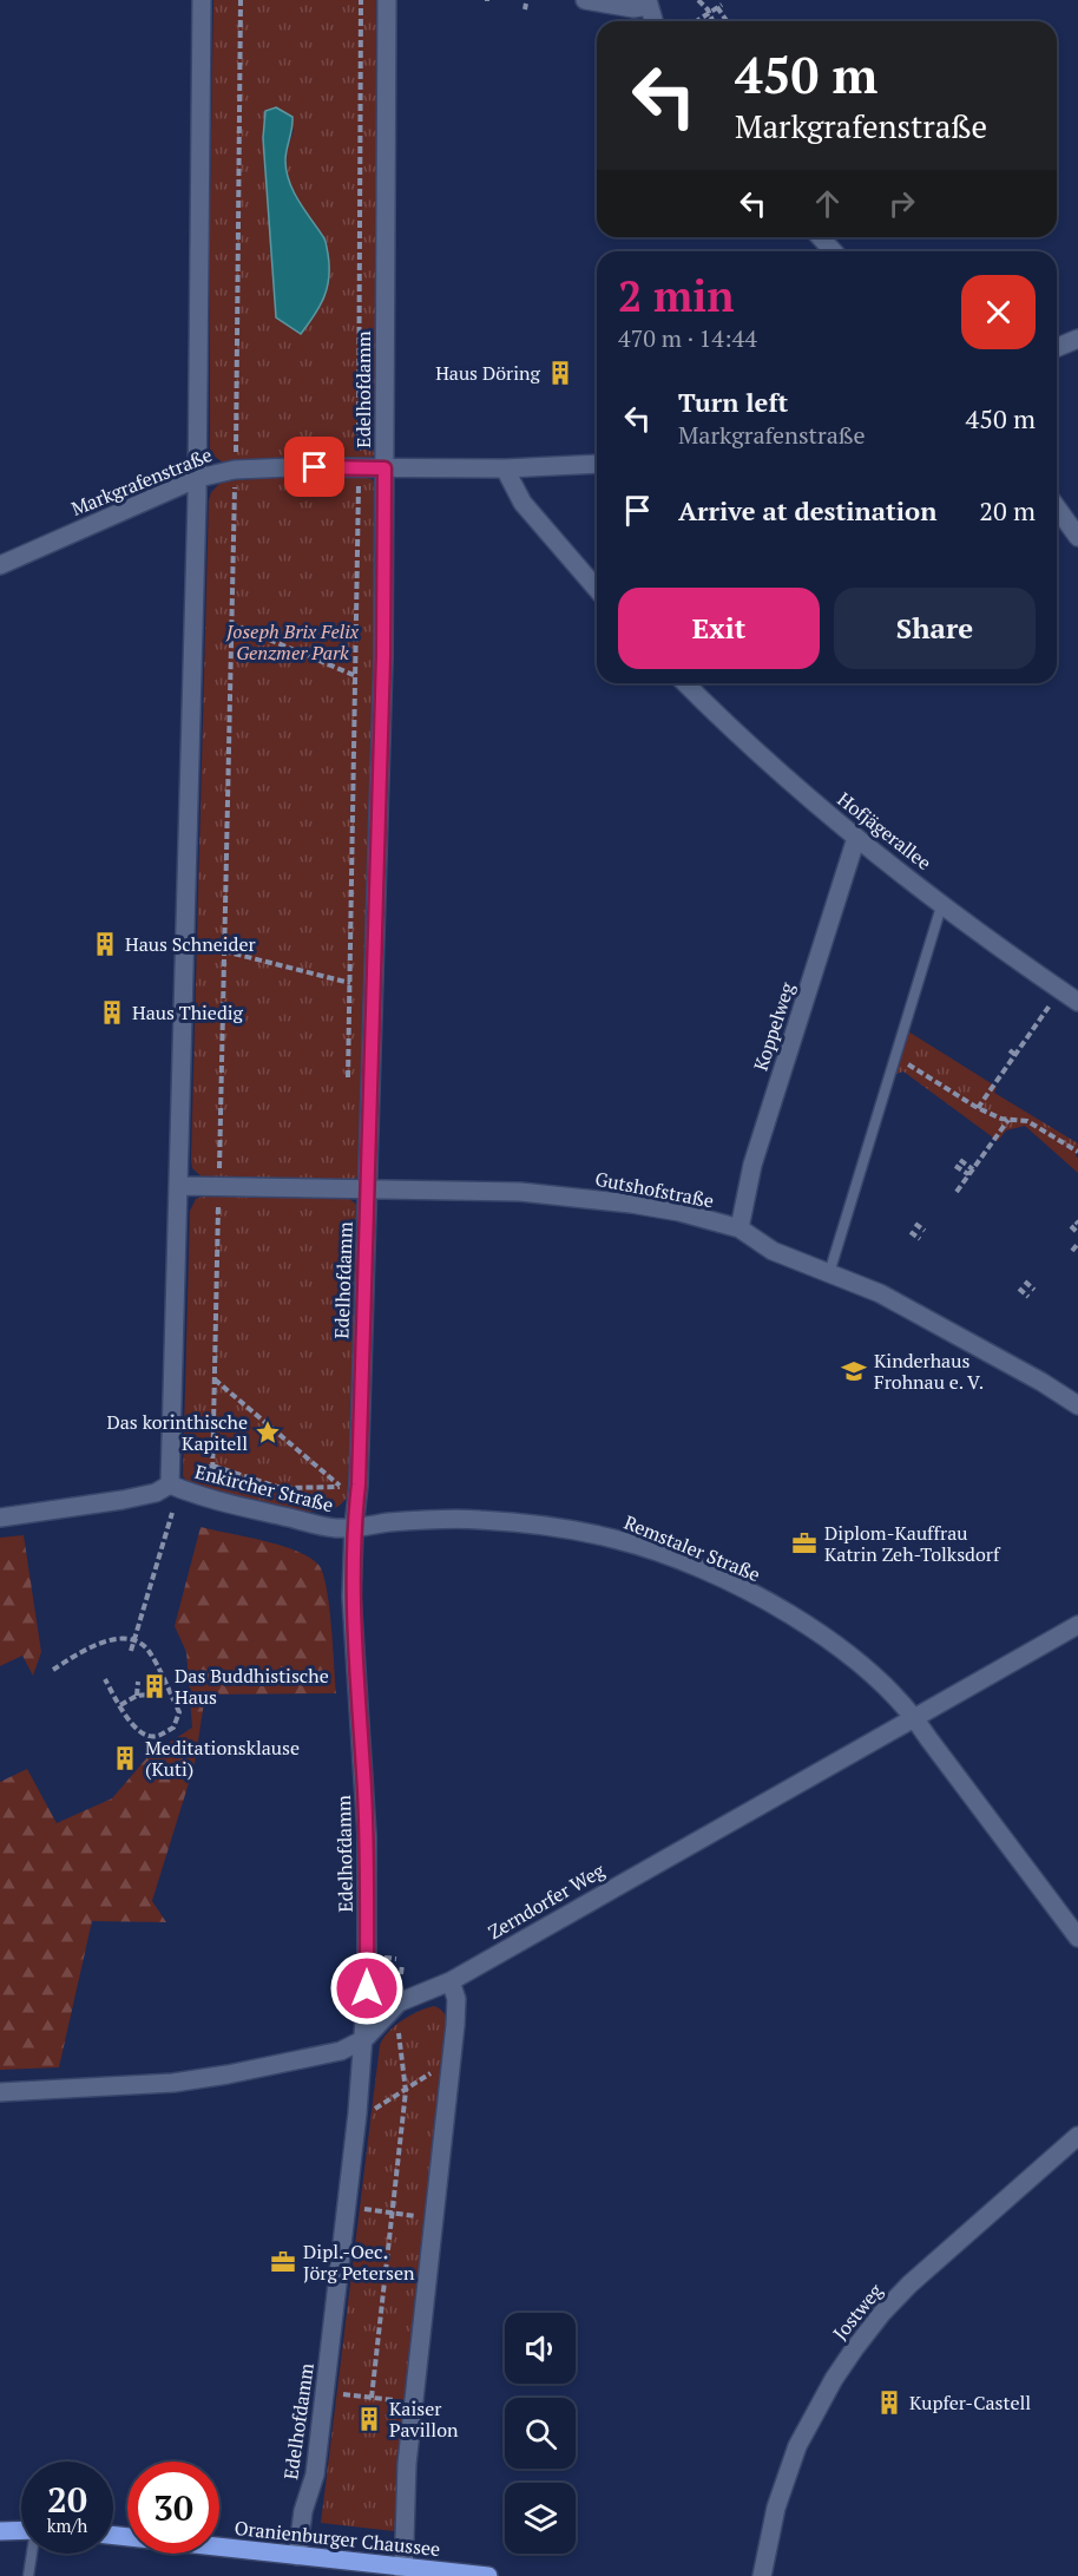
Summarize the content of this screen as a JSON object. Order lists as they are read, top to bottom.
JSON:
{
  "streets": {
    "main road": ["Oranienburger Chaussee"],
    "street": [
      "Edelhofdamm",
      "Markgrafenstraße",
      "Hofjägerallee",
      "Koppelweg",
      "Gutshofstraße",
      "Enkircher Straße",
      "Remstaler Straße",
      "Zerndorfer Weg",
      "Jostweg"
    ]
  },
  "crossings": [
    ["Edelhofdamm", "Markgrafenstraße"],
    ["Edelhofdamm", "Gutshofstraße"],
    ["Edelhofdamm", "Enkircher Straße"],
    ["Edelhofdamm", "Remstaler Straße"],
    ["Edelhofdamm", "Zerndorfer Weg"],
    ["Edelhofdamm", "Oranienburger Chaussee"],
    ["Hofjägerallee", "Koppelweg"],
    ["Koppelweg", "Gutshofstraße"],
    ["Enkircher Straße", "Remstaler Straße"],
    ["Remstaler Straße", "Zerndorfer Weg"]
  ],
  "parks": ["Joseph Brix Felix Genzmer Park"],
  "places": {
    "building": [
      "Haus Döring",
      "Haus Schneider",
      "Haus Thiedig",
      "Das Buddhistische Haus",
      "Meditationsklause (Kuti)",
      "Kupfer-Castell",
      "Kaiser Pavillon"
    ],
    "school or university": ["Kinderhaus Frohnau e. V."],
    "place": ["Das korinthische Kapitell"],
    "office": ["Diplom-Kauffrau Katrin Zeh-Tolksdorf", "Dipl.-Oec. Jörg Petersen"]
  },
  "page": {
    "turn": ["450 m", "Markgrafenstraße"],
    "heading": ["2 min", "470 m · 14:44"],
    "list": [
      {
        "name": "Turn left",
        "note": "Markgrafenstraße",
        "value": "450 m"
      },
      {
        "name": "Arrive at destination",
        "value": "20 m"
      }
    ],
    "buttons": ["Exit", "Share"],
    "speed": "20 km/h",
    "limit": "30"
  }
}
